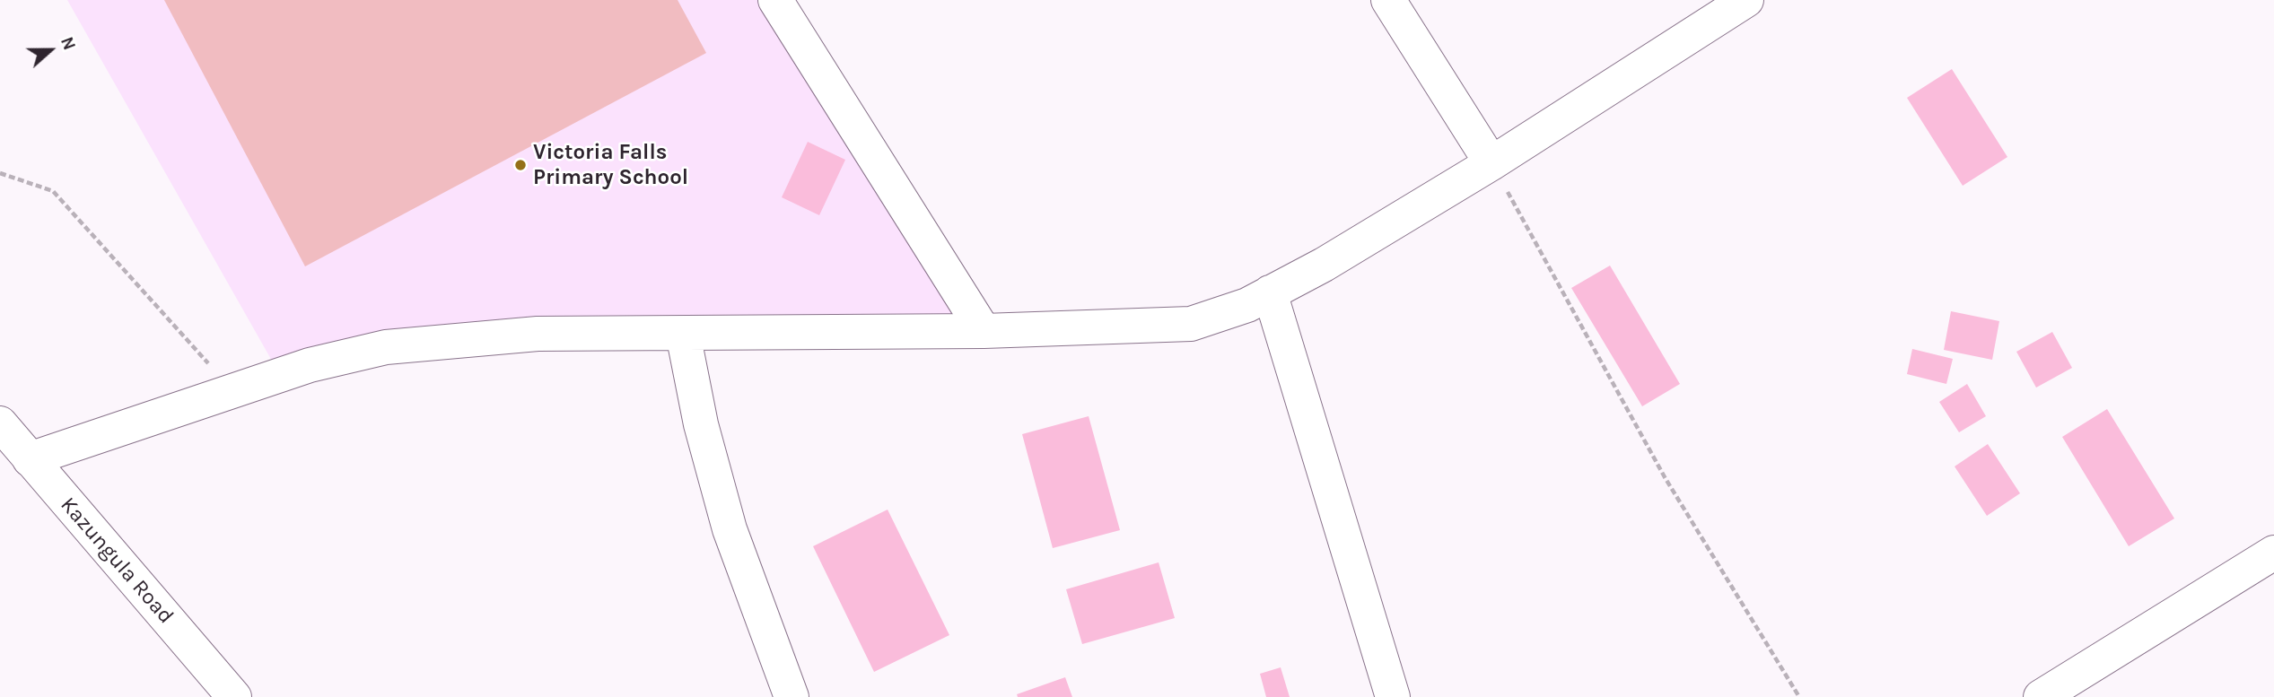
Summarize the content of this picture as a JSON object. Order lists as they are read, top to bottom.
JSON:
{
  "streets": {
    "street": ["Kazungula Road"]
  },
  "places": ["Victoria Falls Primary School"],
  "north": "right"
}
